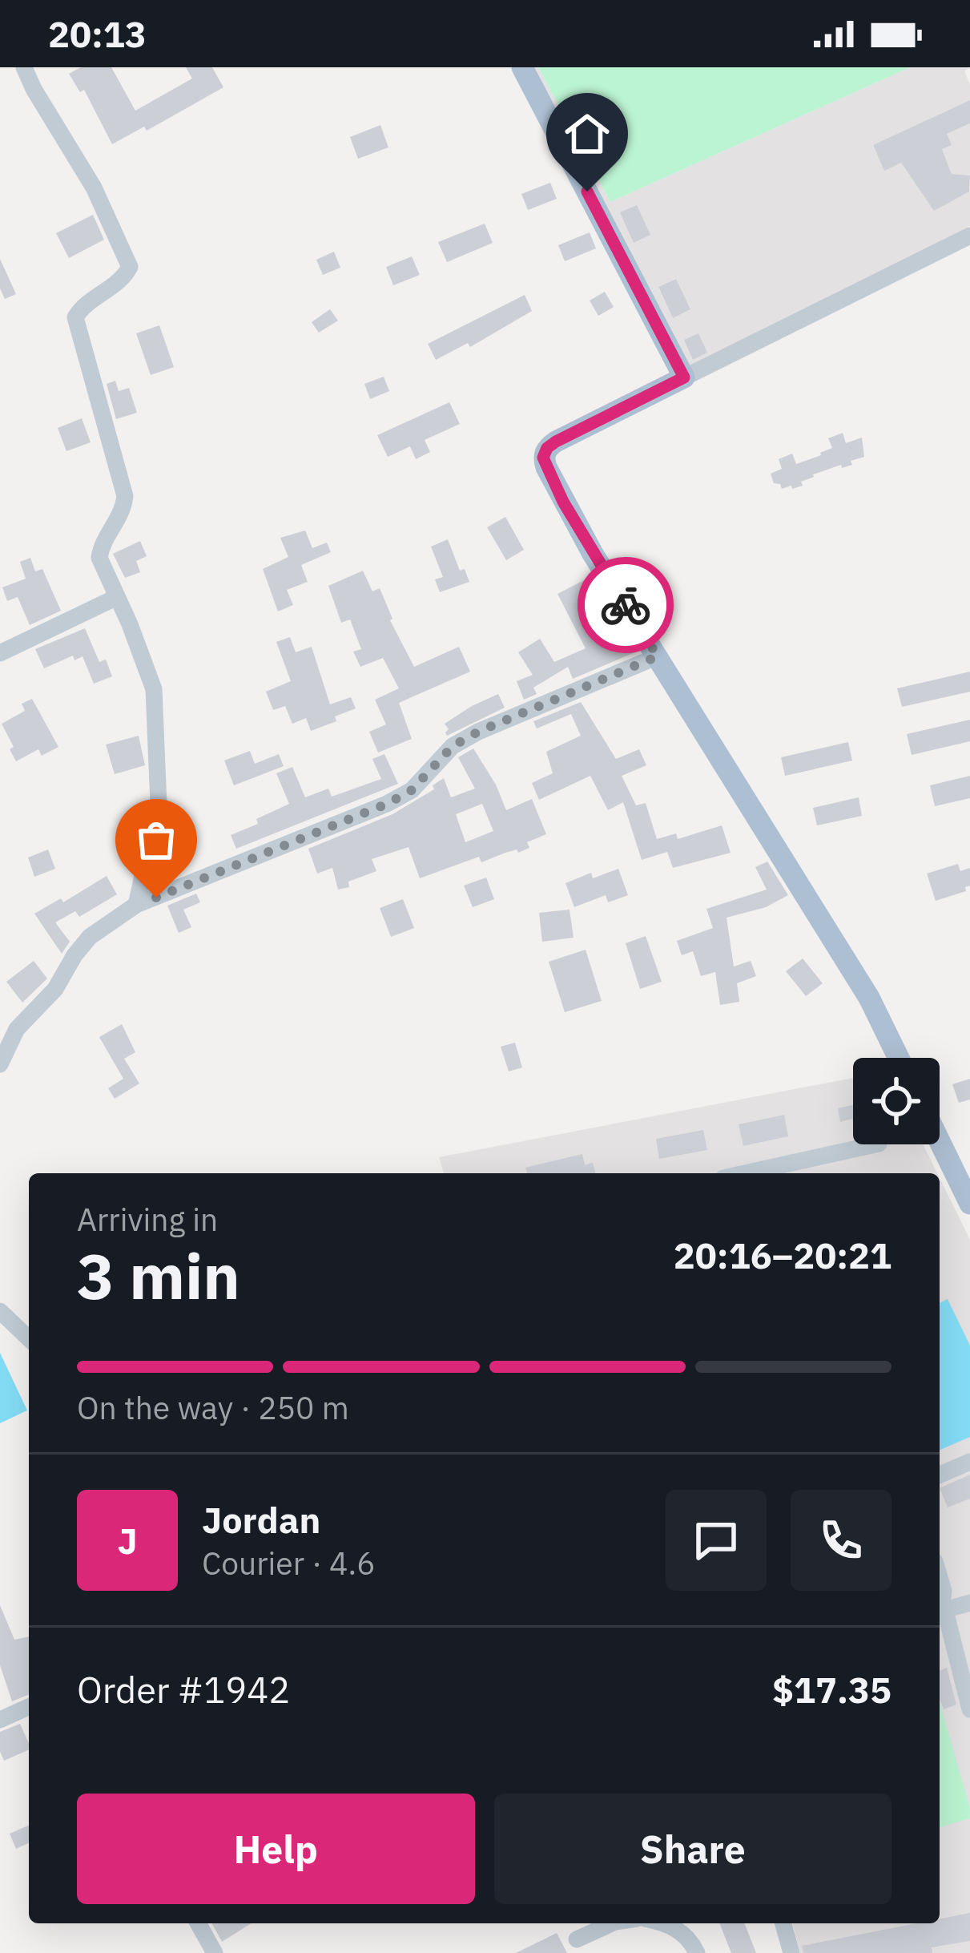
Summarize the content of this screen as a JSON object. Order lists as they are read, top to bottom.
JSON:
{
  "page": {
    "status": "20:13",
    "heading": ["3 min", "Arriving in", "20:16–20:21"],
    "panel": [
      "Jordan",
      "Courier · 4.6",
      "Order #1942",
      "$17.35"
    ],
    "bar": "On the way · 250 m",
    "round": "J",
    "buttons": ["Help", "Share"]
  }
}
